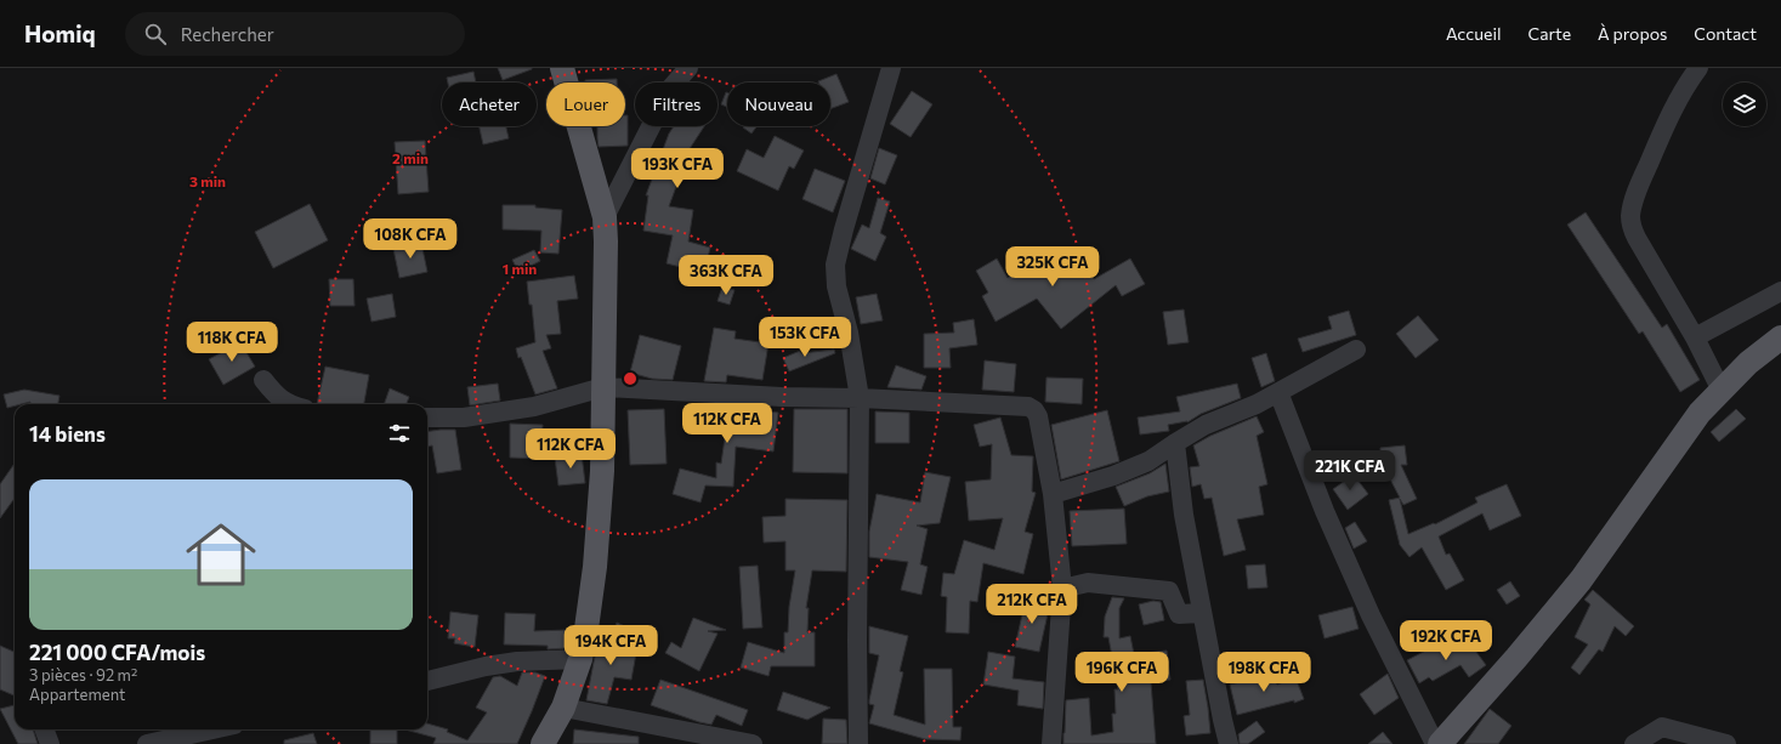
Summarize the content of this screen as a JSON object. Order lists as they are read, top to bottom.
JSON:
{
  "page": {
    "header": "Homiq",
    "search": "Rechercher",
    "nav": [
      "Accueil",
      "Carte",
      "À propos",
      "Contact"
    ],
    "chip": [
      "Acheter",
      "Louer",
      "Filtres",
      "Nouveau"
    ],
    "price": [
      "193K CFA",
      "108K CFA",
      "325K CFA",
      "363K CFA",
      "153K CFA",
      "118K CFA",
      "112K CFA",
      "112K CFA",
      "221K CFA",
      "212K CFA",
      "192K CFA",
      "194K CFA",
      "196K CFA",
      "198K CFA"
    ],
    "heading": "14 biens",
    "list": [
      {
        "name": "221 000 CFA/mois",
        "note": "3 pièces · 92 m² · Appartement"
      }
    ]
  },
  "rings": ["2 min", "3 min", "1 min"]
}
